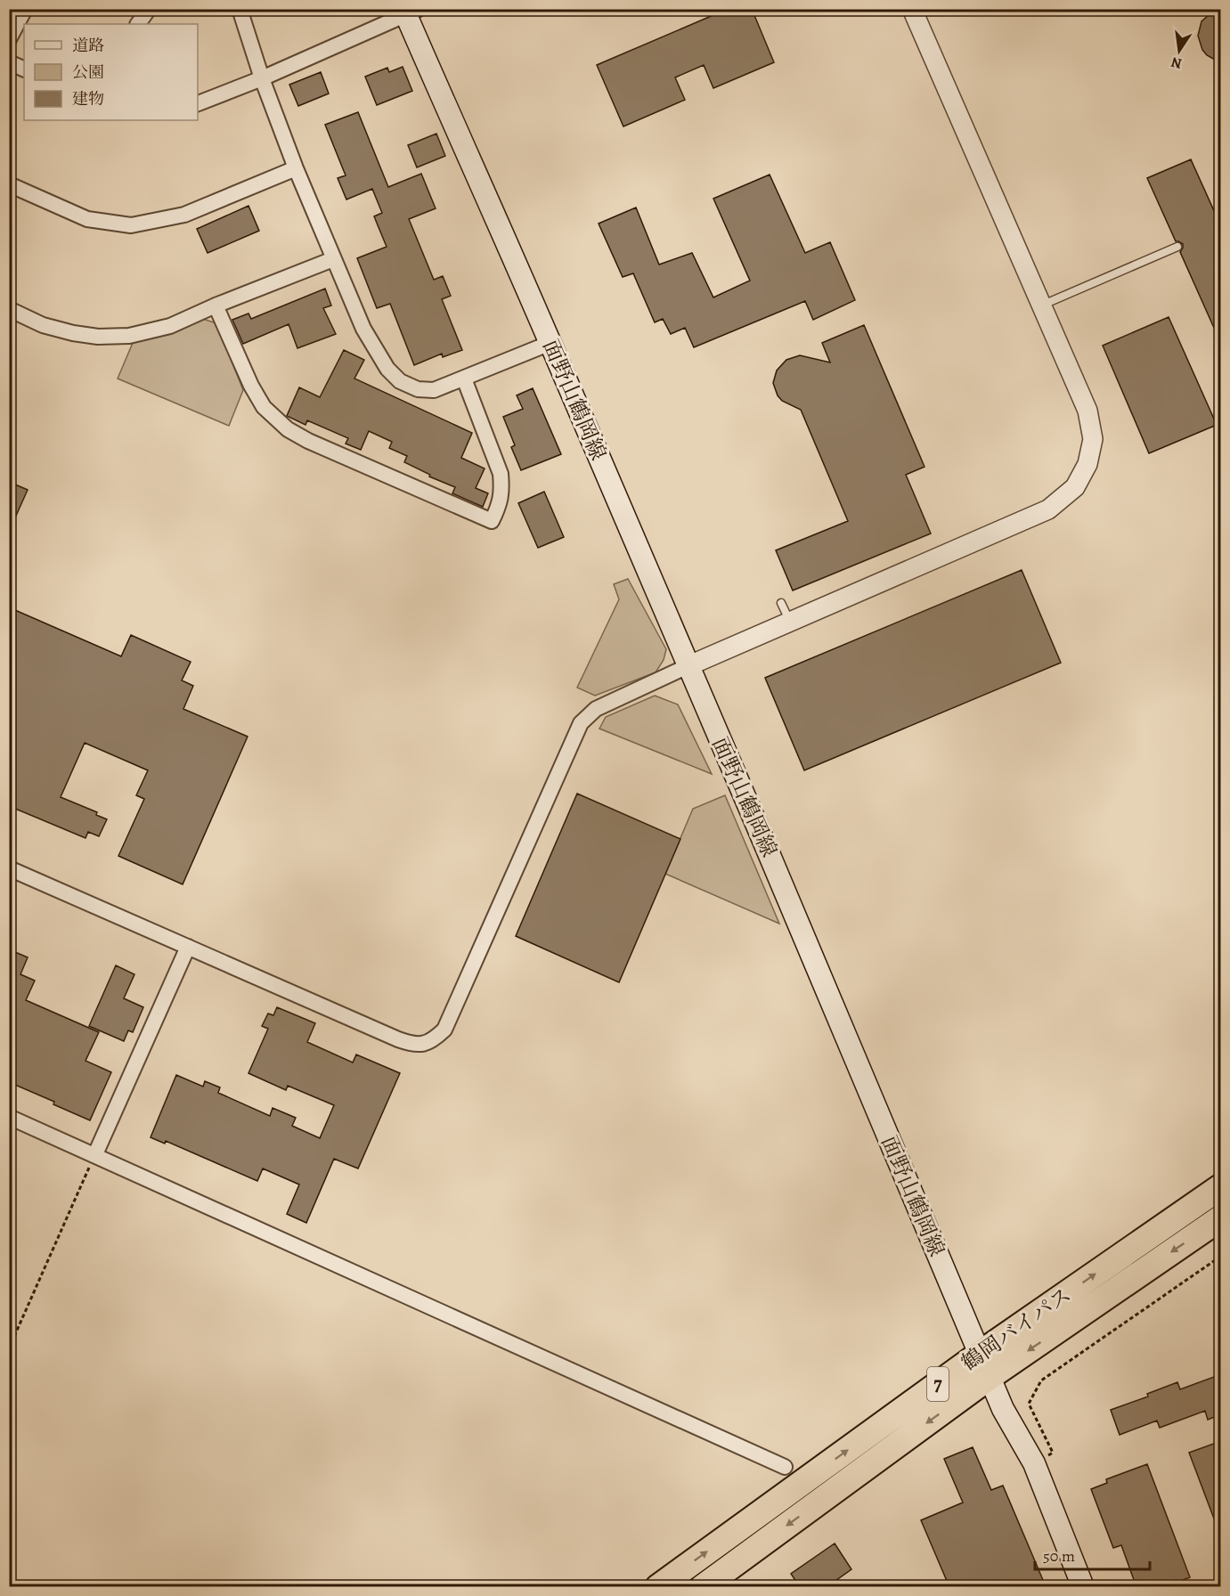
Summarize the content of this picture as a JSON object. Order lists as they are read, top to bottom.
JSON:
{
  "streets": {
    "highway": ["鶴岡バイパス", "7"],
    "main road": ["面野山鶴岡線"]
  },
  "crossings": [
    ["面野山鶴岡線", "鶴岡バイパス"]
  ],
  "legend": ["道路", "公園", "建物"],
  "scale_bar": "50 m",
  "north": "bottom"
}
